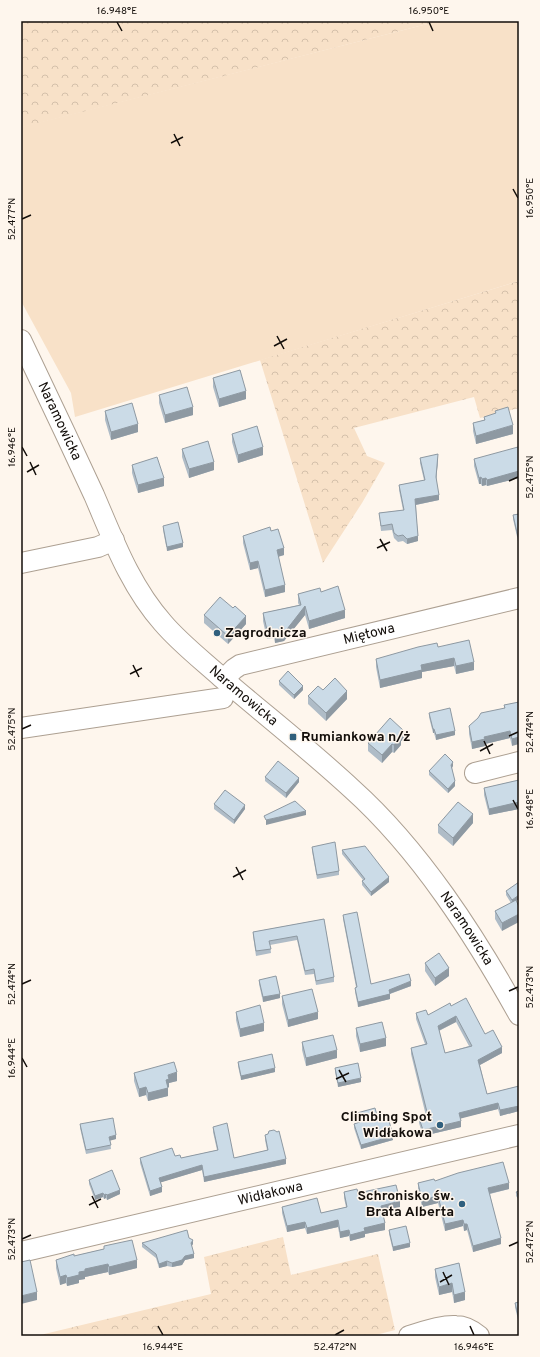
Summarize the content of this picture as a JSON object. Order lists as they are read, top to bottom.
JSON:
{
  "streets": {
    "street": ["Naramowicka", "Miętowa", "Widłakowa"]
  },
  "crossings": [
    ["Naramowicka", "Miętowa"]
  ],
  "places": {
    "other": ["Zagrodnicza", "Climbing Spot Widłakowa", "Schronisko św. Brata Alberta"],
    "transit": ["Rumiankowa n/ż"]
  },
  "coordinates": [
    "16.948°E",
    "16.950°E",
    "52.477°N",
    "16.946°E",
    "52.475°N",
    "52.474°N",
    "52.473°N",
    "16.944°E",
    "52.472°N"
  ]
}
